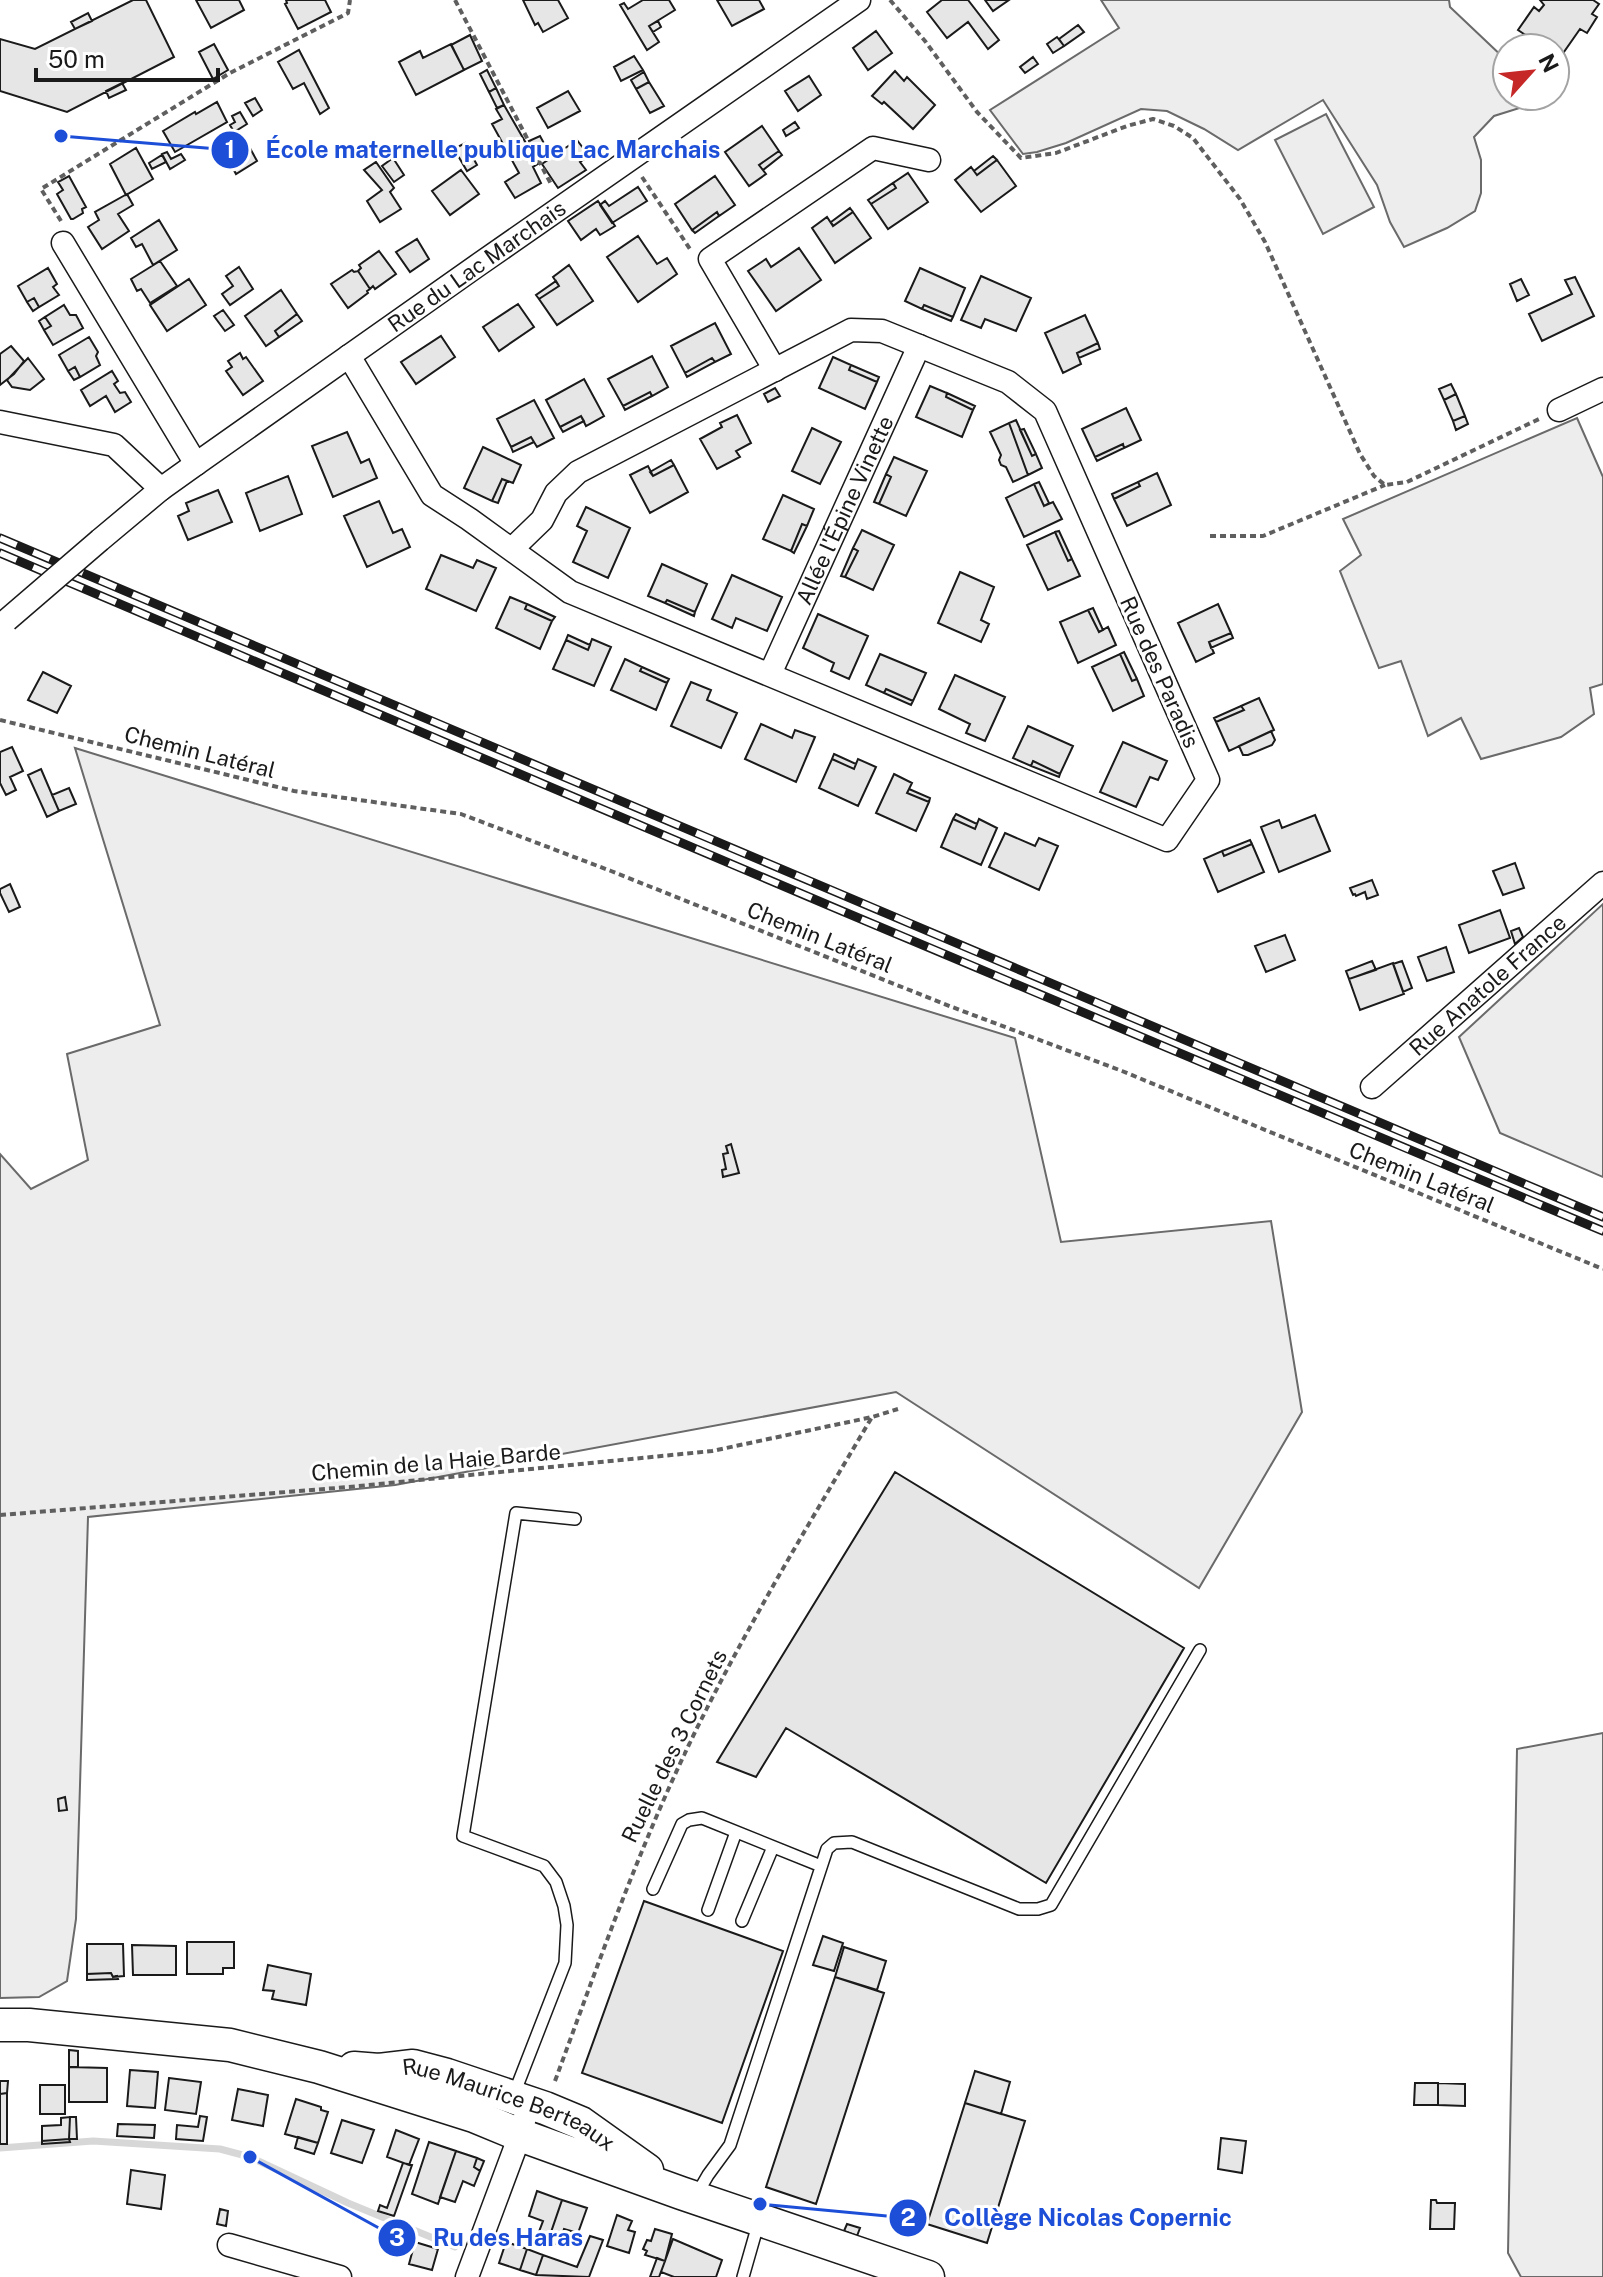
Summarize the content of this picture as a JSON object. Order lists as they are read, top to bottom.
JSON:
{
  "streets": {
    "main road": ["Rue Maurice Berteaux"],
    "street": [
      "Rue du Lac Marchais",
      "Allée l'Épine Vinette",
      "Rue des Paradis",
      "Rue Anatole France"
    ],
    "path": ["Chemin Latéral", "Chemin de la Haie Barde", "Ruelle des 3 Cornets"]
  },
  "crossings": [
    ["Rue du Lac Marchais", "Rue des Paradis"],
    ["Allée l'Épine Vinette", "Rue des Paradis"],
    ["Chemin de la Haie Barde", "Ruelle des 3 Cornets"],
    ["Ruelle des 3 Cornets", "Rue Maurice Berteaux"]
  ],
  "places": ["École maternelle publique Lac Marchais", "Ru des Haras", "Collège Nicolas Copernic"],
  "scale_bar": "50 m",
  "north": "top right"
}
